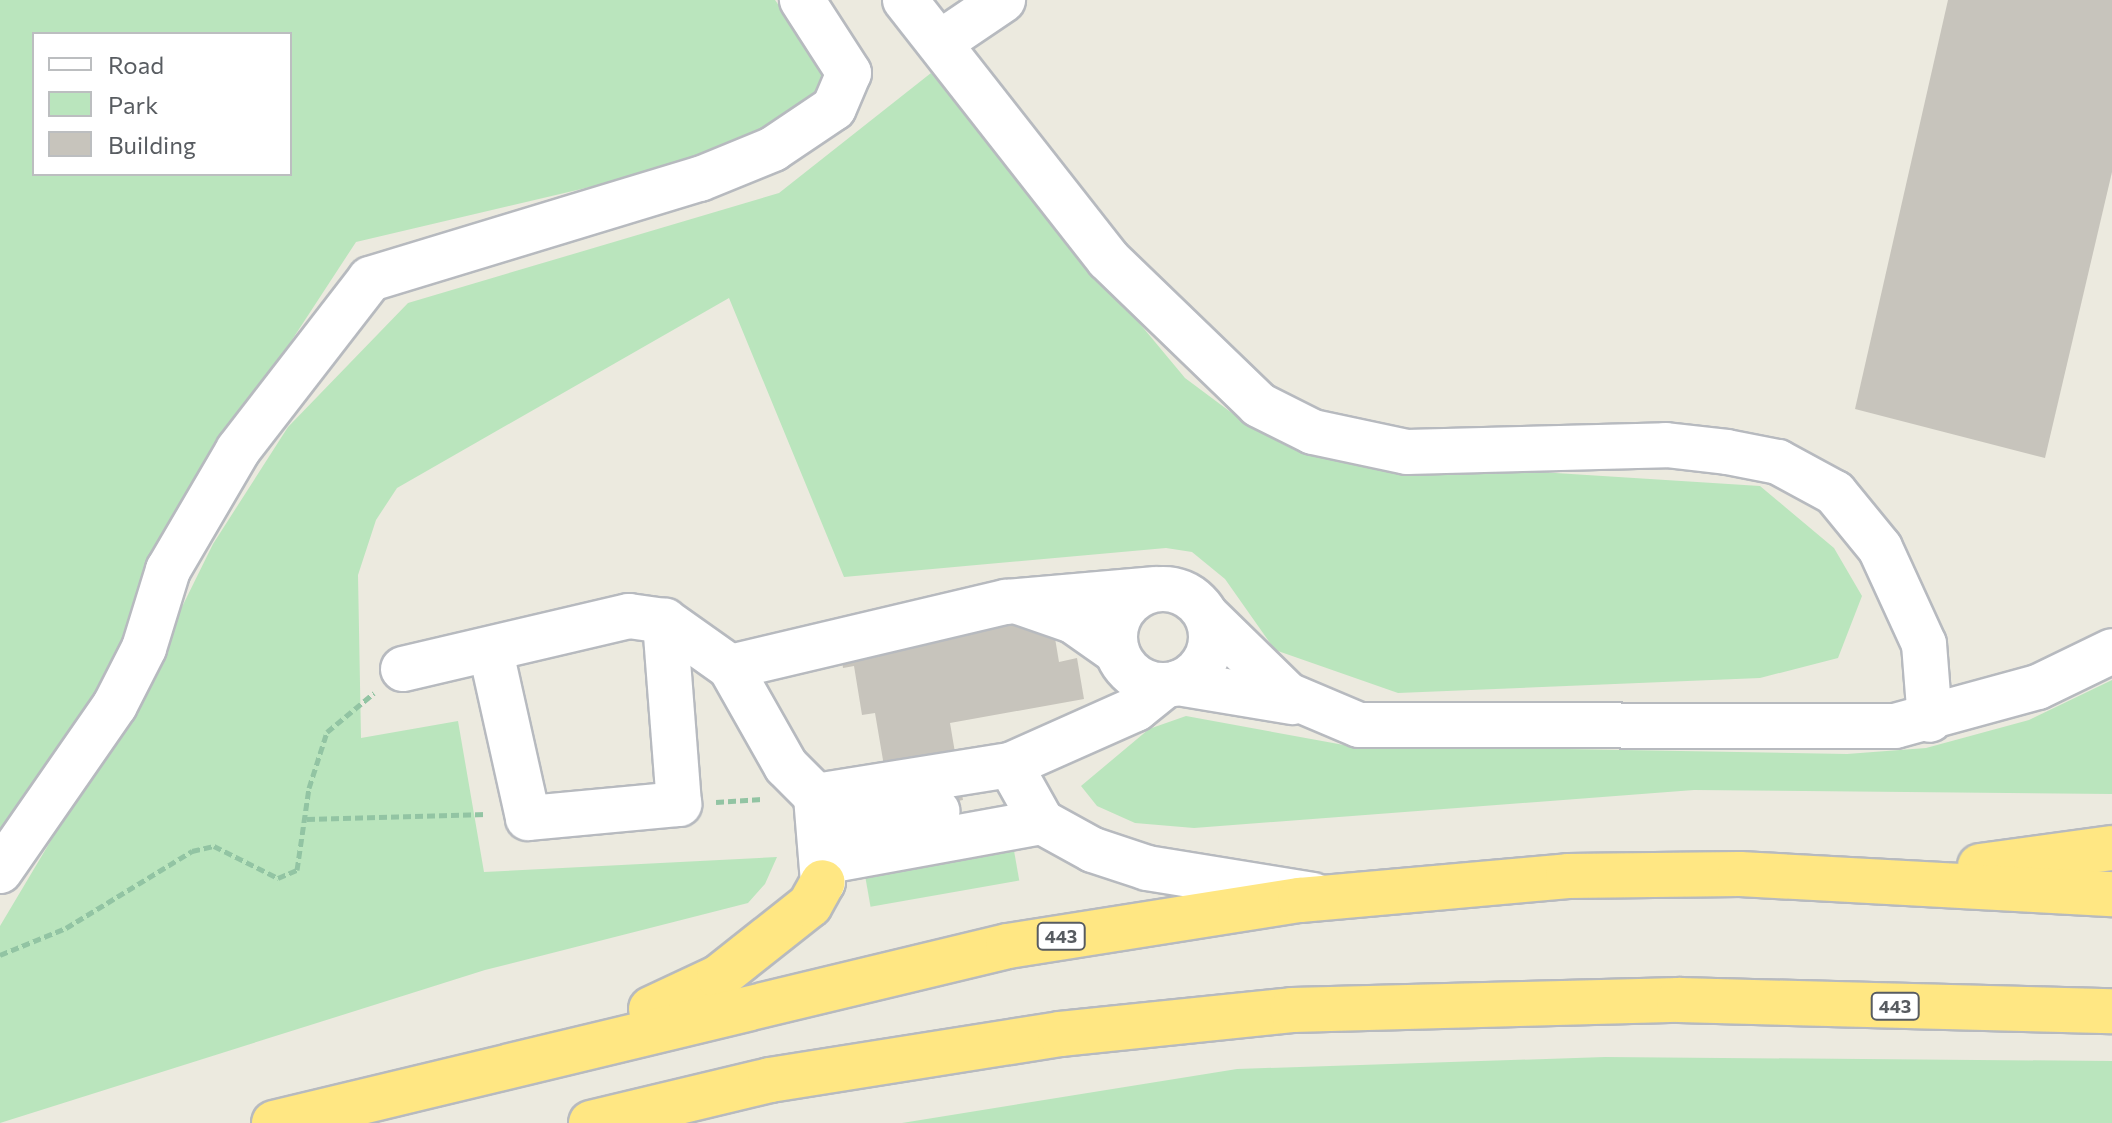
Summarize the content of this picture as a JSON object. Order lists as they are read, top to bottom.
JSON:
{
  "streets": {
    "highway": ["443"]
  },
  "legend": ["Road", "Park", "Building"]
}
